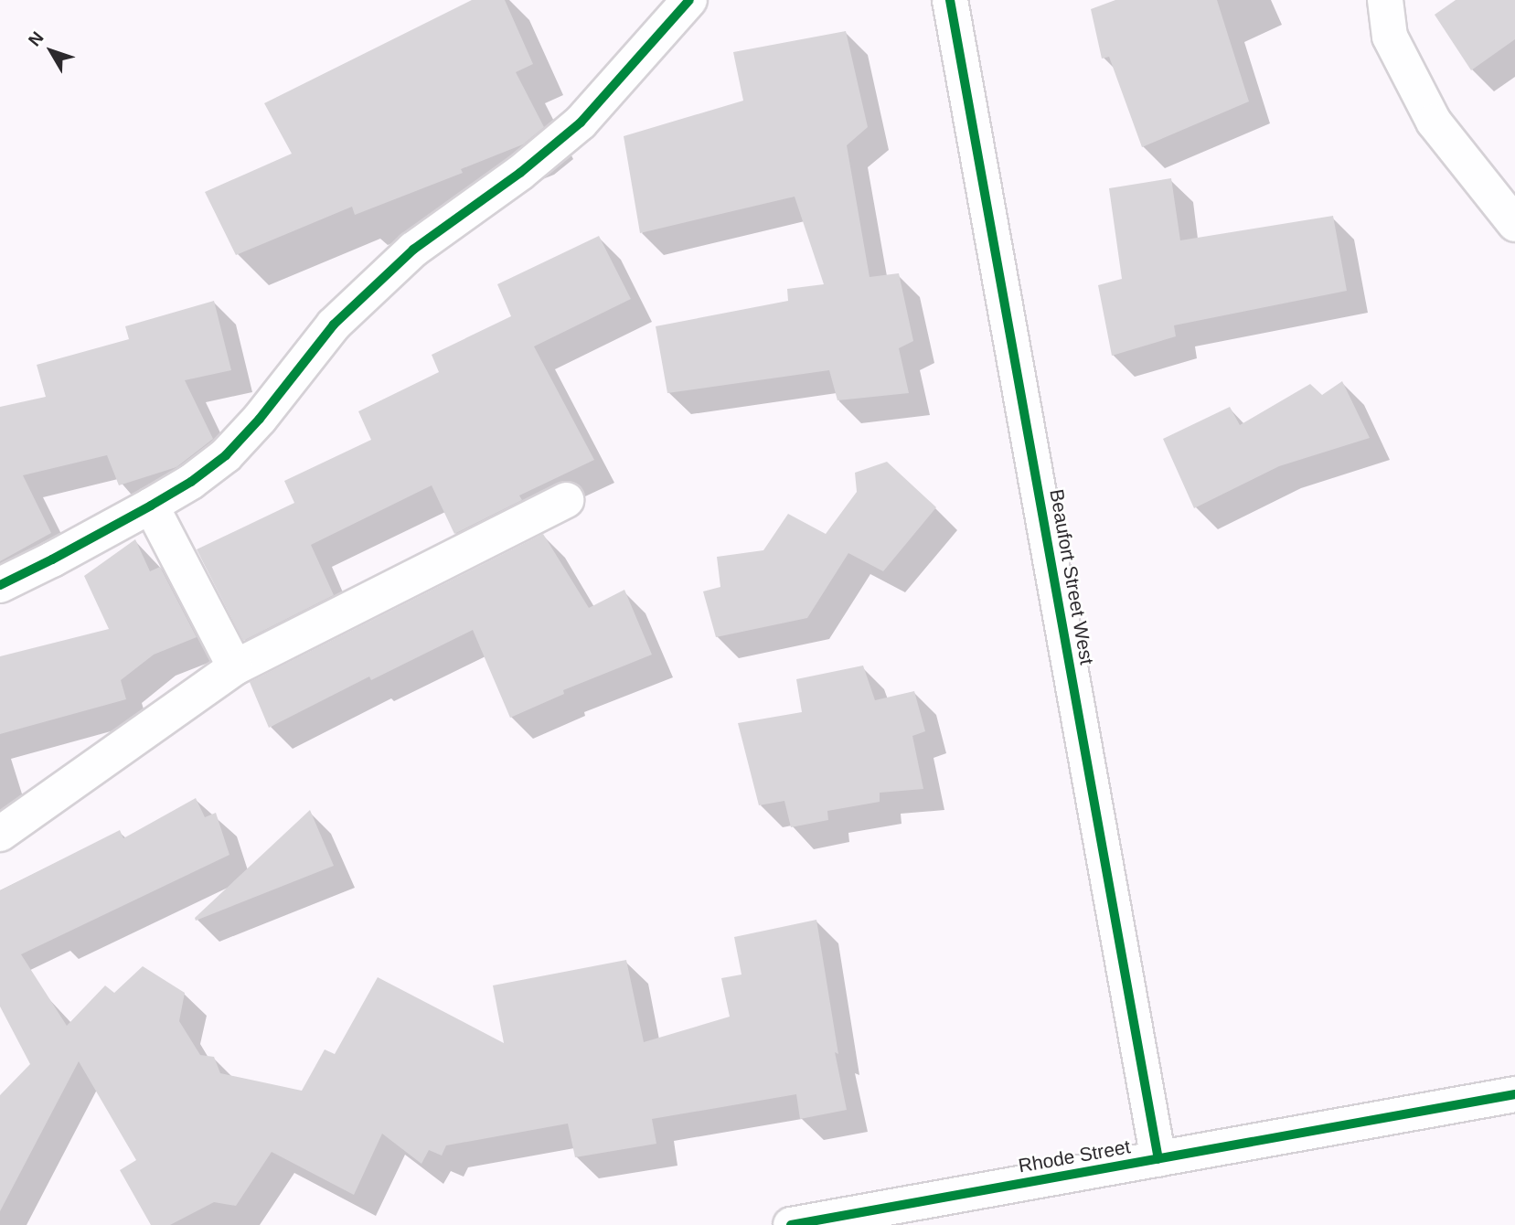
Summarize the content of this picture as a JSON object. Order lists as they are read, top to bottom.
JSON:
{
  "streets": {
    "street": ["Beaufort Street West", "Rhode Street"]
  },
  "crossings": [
    ["Beaufort Street West", "Rhode Street"]
  ],
  "north": "top left"
}
